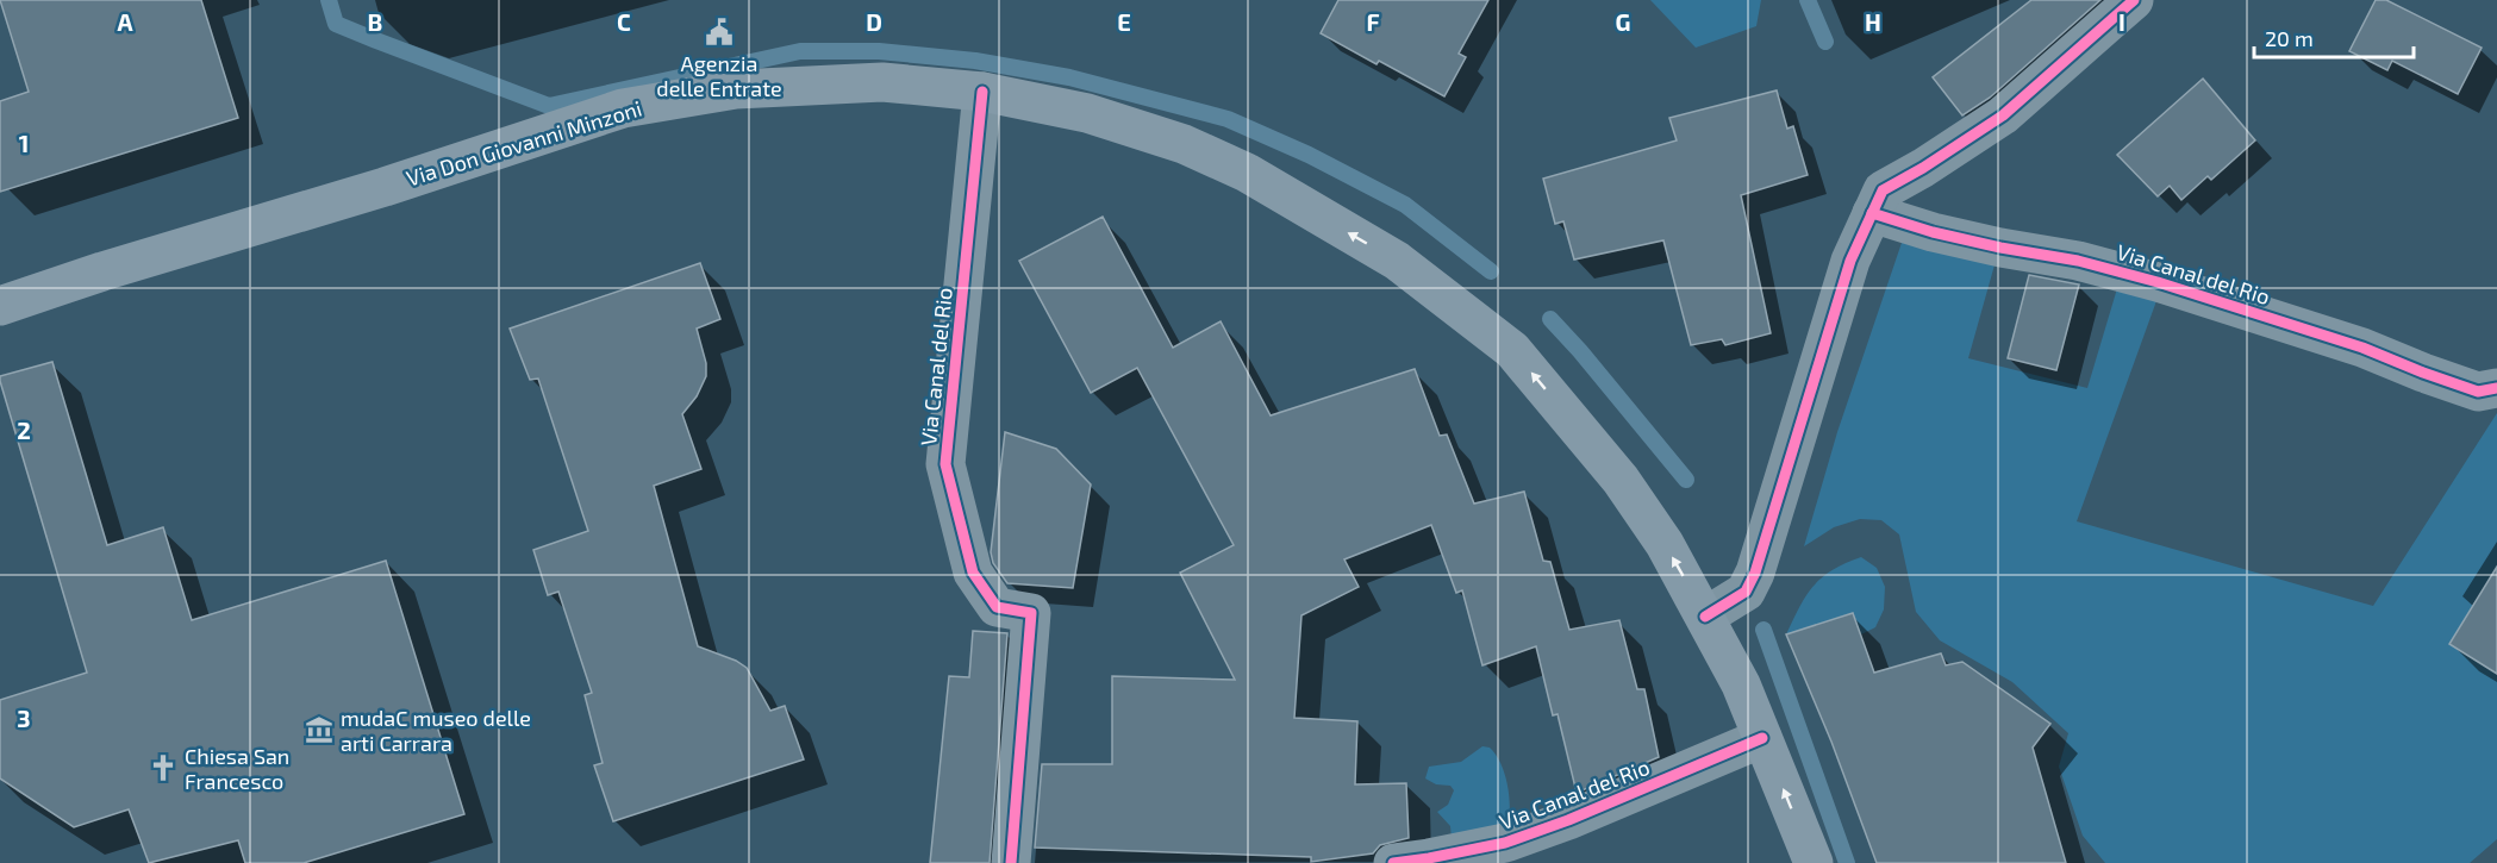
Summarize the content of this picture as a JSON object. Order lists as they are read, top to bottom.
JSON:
{
  "streets": {
    "main road": ["Via Don Giovanni Minzoni"],
    "street": ["Via Canal del Rio"]
  },
  "crossings": [
    ["Via Don Giovanni Minzoni", "Via Canal del Rio"]
  ],
  "one_way": ["Via Don Giovanni Minzoni"],
  "places": {
    "public building": ["Agenzia delle Entrate"],
    "museum": ["mudaC museo delle arti Carrara"],
    "church": ["Chiesa San Francesco"]
  },
  "scale_bar": "20 m",
  "grid": {
    "columns": [
      "A",
      "B",
      "C",
      "D",
      "E",
      "F",
      "G",
      "H",
      "I"
    ],
    "rows": ["1", "2", "3"]
  }
}
